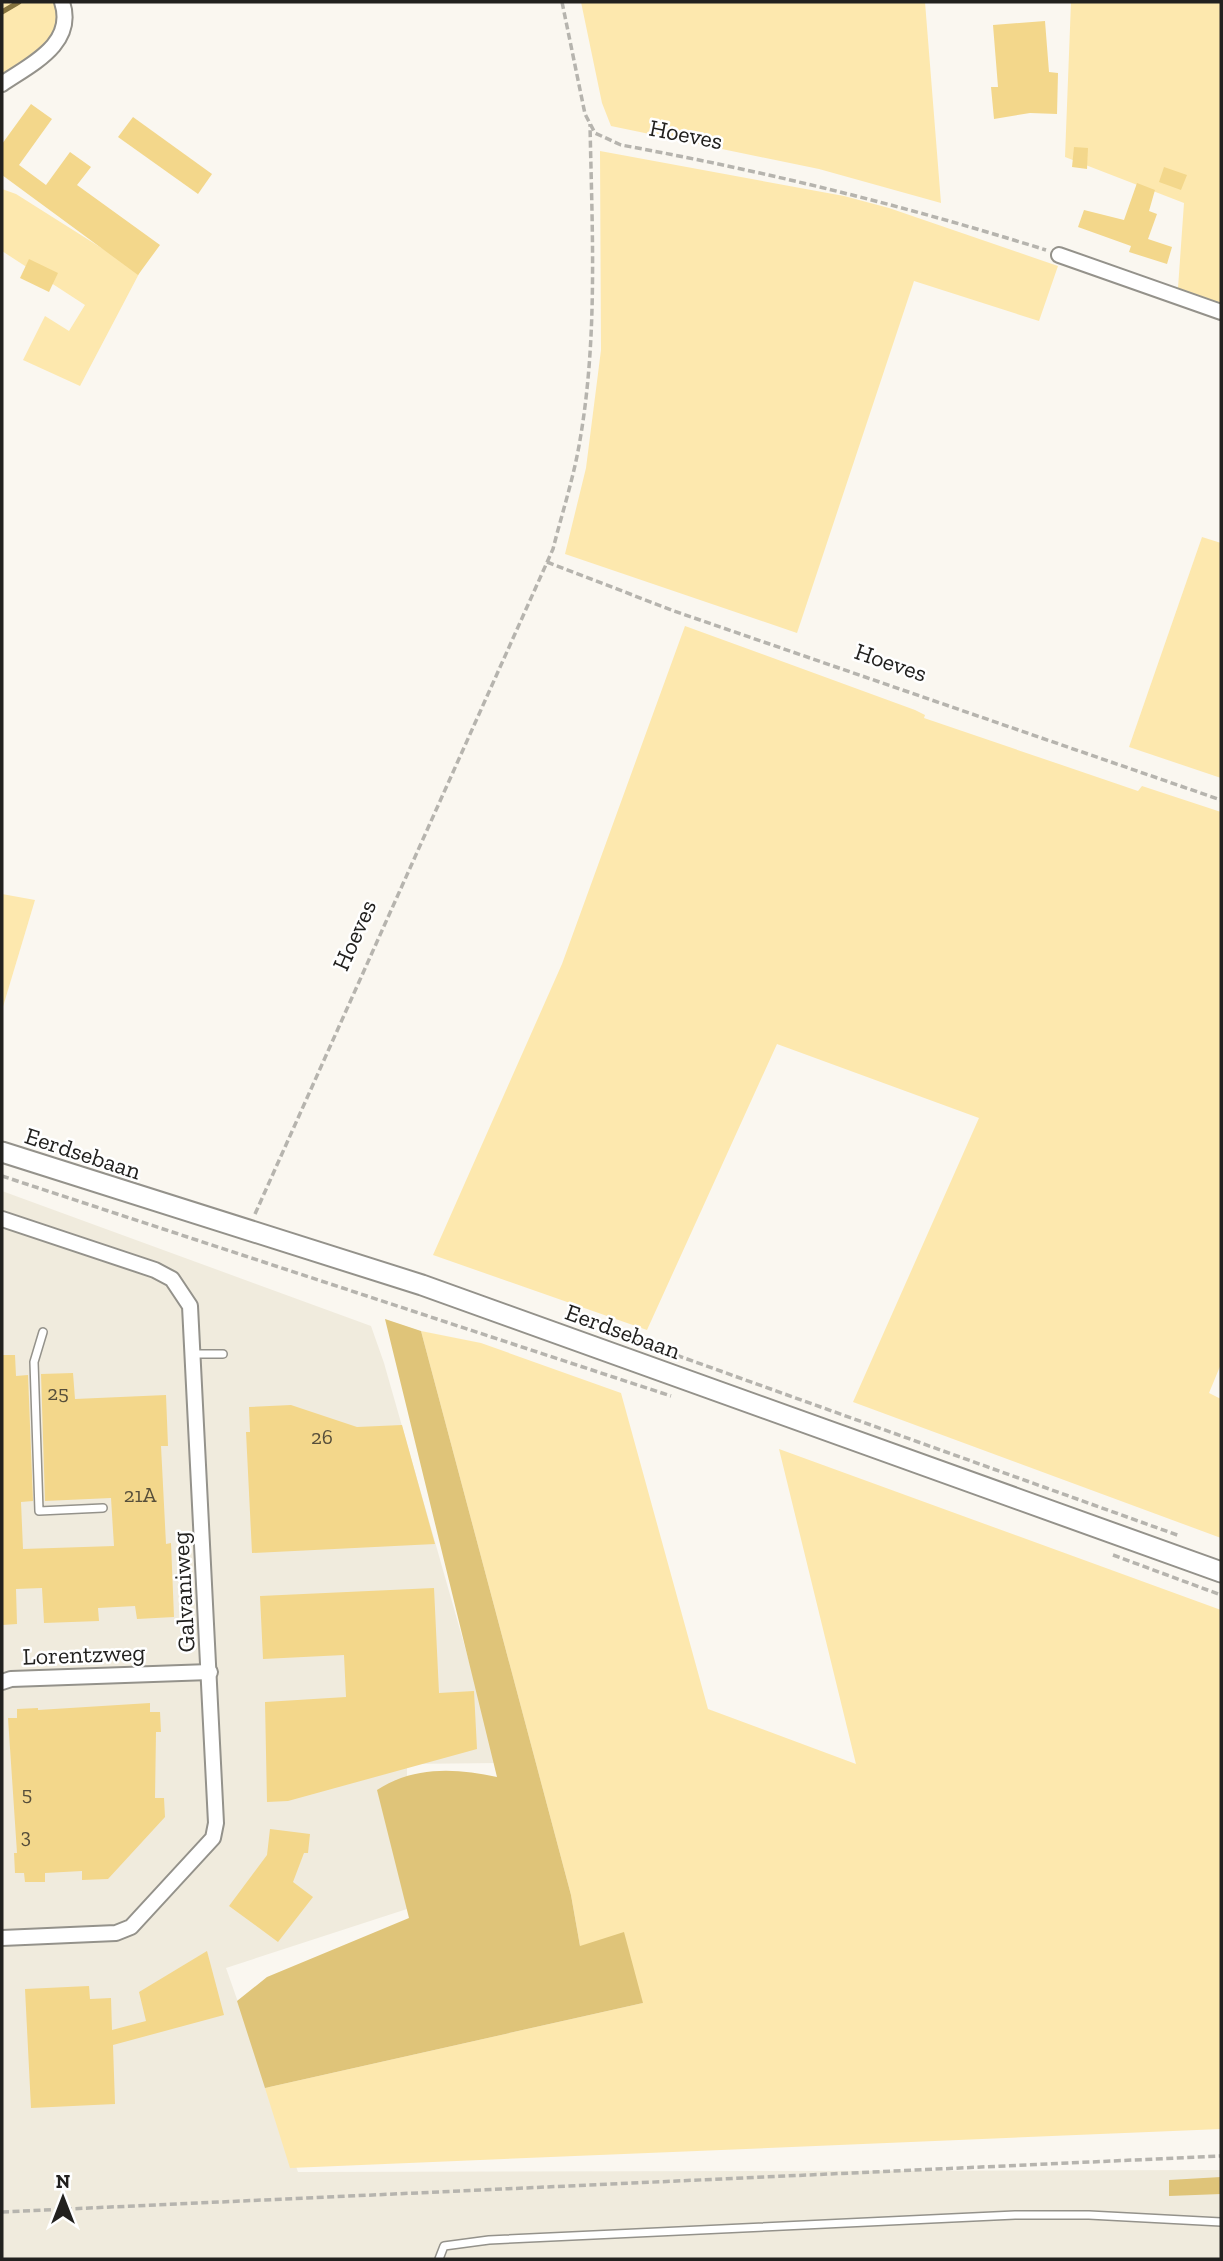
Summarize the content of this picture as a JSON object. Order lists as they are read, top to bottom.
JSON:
{
  "streets": {
    "main road": ["Eerdsebaan"],
    "street": ["Galvaniweg", "Lorentzweg"],
    "path": ["Hoeves"]
  },
  "crossings": [
    ["Galvaniweg", "Lorentzweg"]
  ],
  "house_numbers": [
    "25",
    "26",
    "21A",
    "5",
    "3"
  ],
  "north": "top"
}
